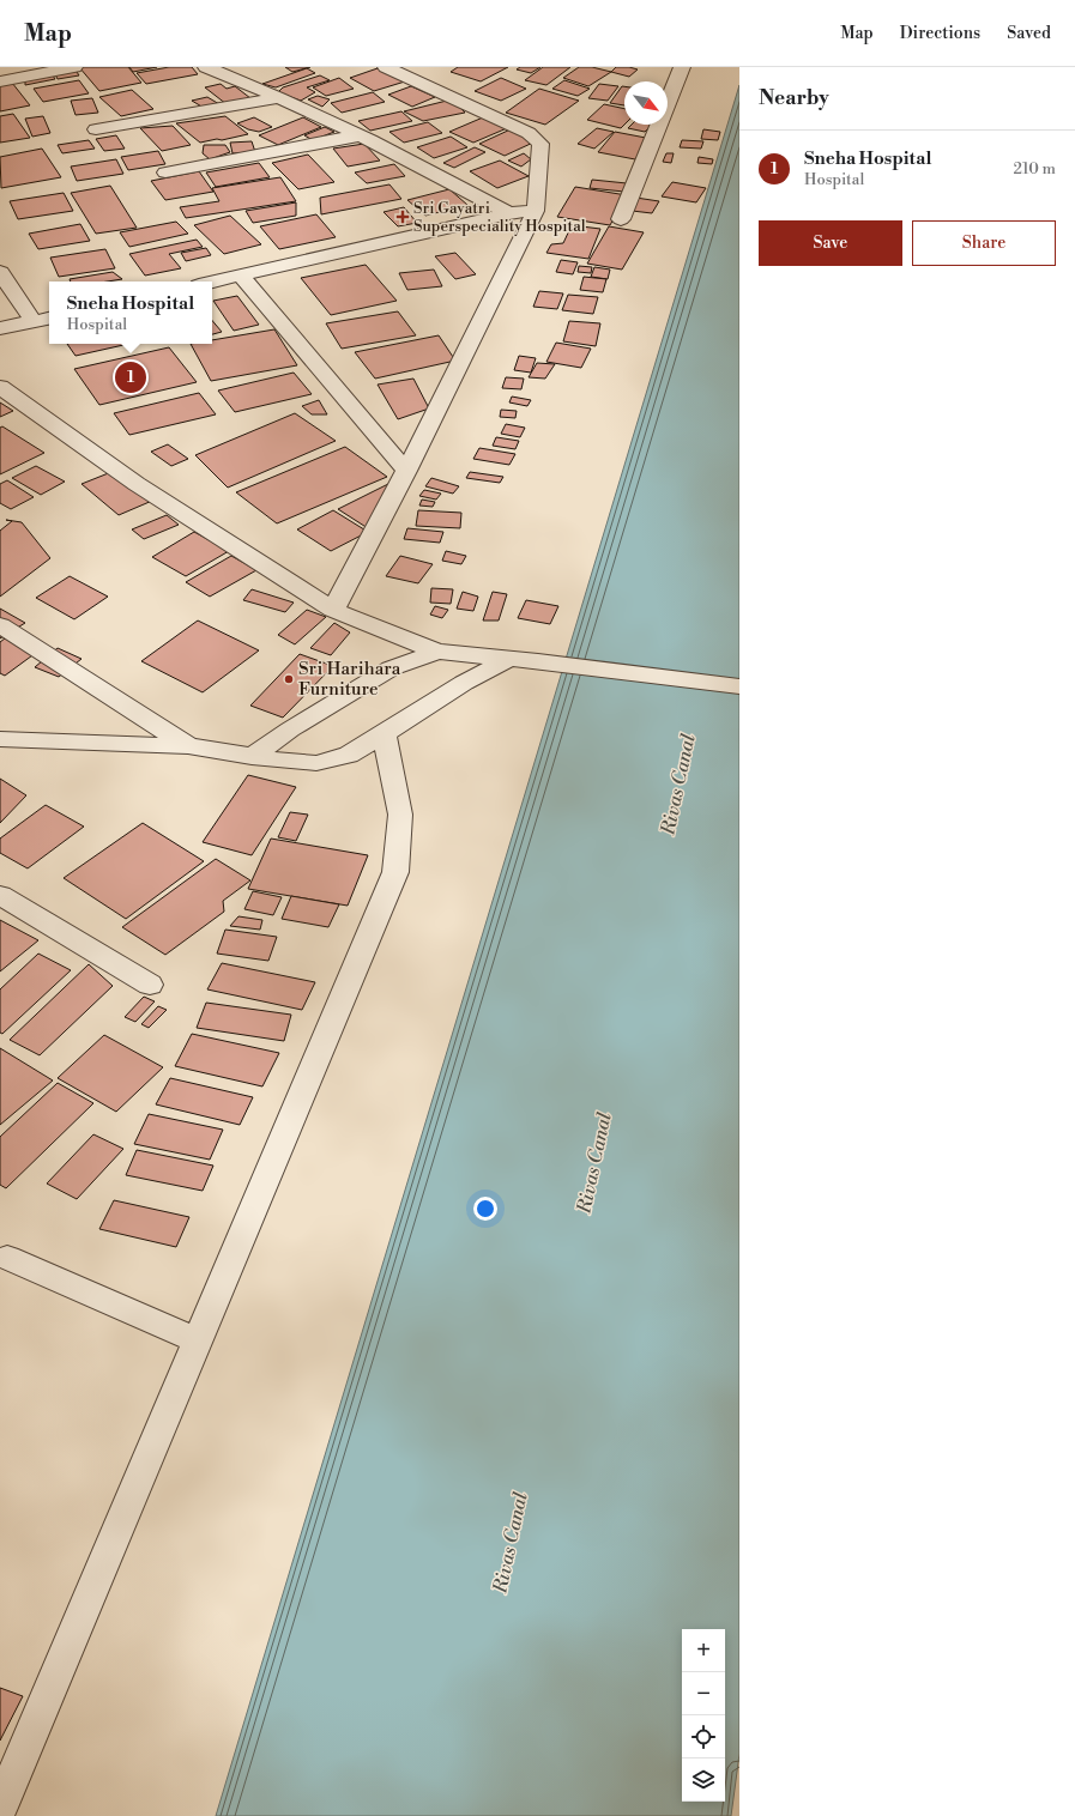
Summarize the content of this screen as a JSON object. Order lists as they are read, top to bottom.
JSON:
{
  "water": ["Rivas Canal"],
  "places": {
    "health": ["Sri Gayatri Superspeciality Hospital"],
    "other": ["Sri Harihara Furniture"]
  },
  "north": "bottom right",
  "page": {
    "header": "Map",
    "nav": ["Map", "Directions", "Saved"],
    "heading": "Nearby",
    "list": [
      {
        "mark": "1",
        "name": "Sneha Hospital",
        "note": "Hospital",
        "value": "210 m"
      }
    ],
    "buttons": ["Save", "Share"],
    "popup": ["Sneha Hospital", "Hospital"],
    "pins": "1",
    "map_buttons": ["+", "−"]
  }
}
